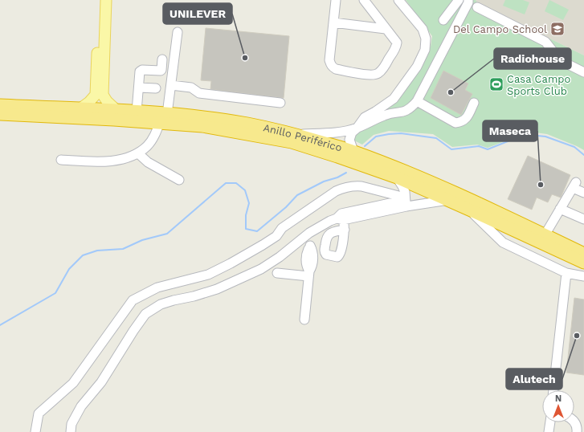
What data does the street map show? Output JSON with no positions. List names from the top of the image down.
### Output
{
  "streets": {
    "highway": ["Anillo Periférico"]
  },
  "places": {
    "school or university": ["Del Campo School"],
    "other": [
      "UNILEVER",
      "Radiohouse",
      "Maseca",
      "Alutech"
    ],
    "sports": ["Casa Campo Sports Club"]
  },
  "north": "top"
}
